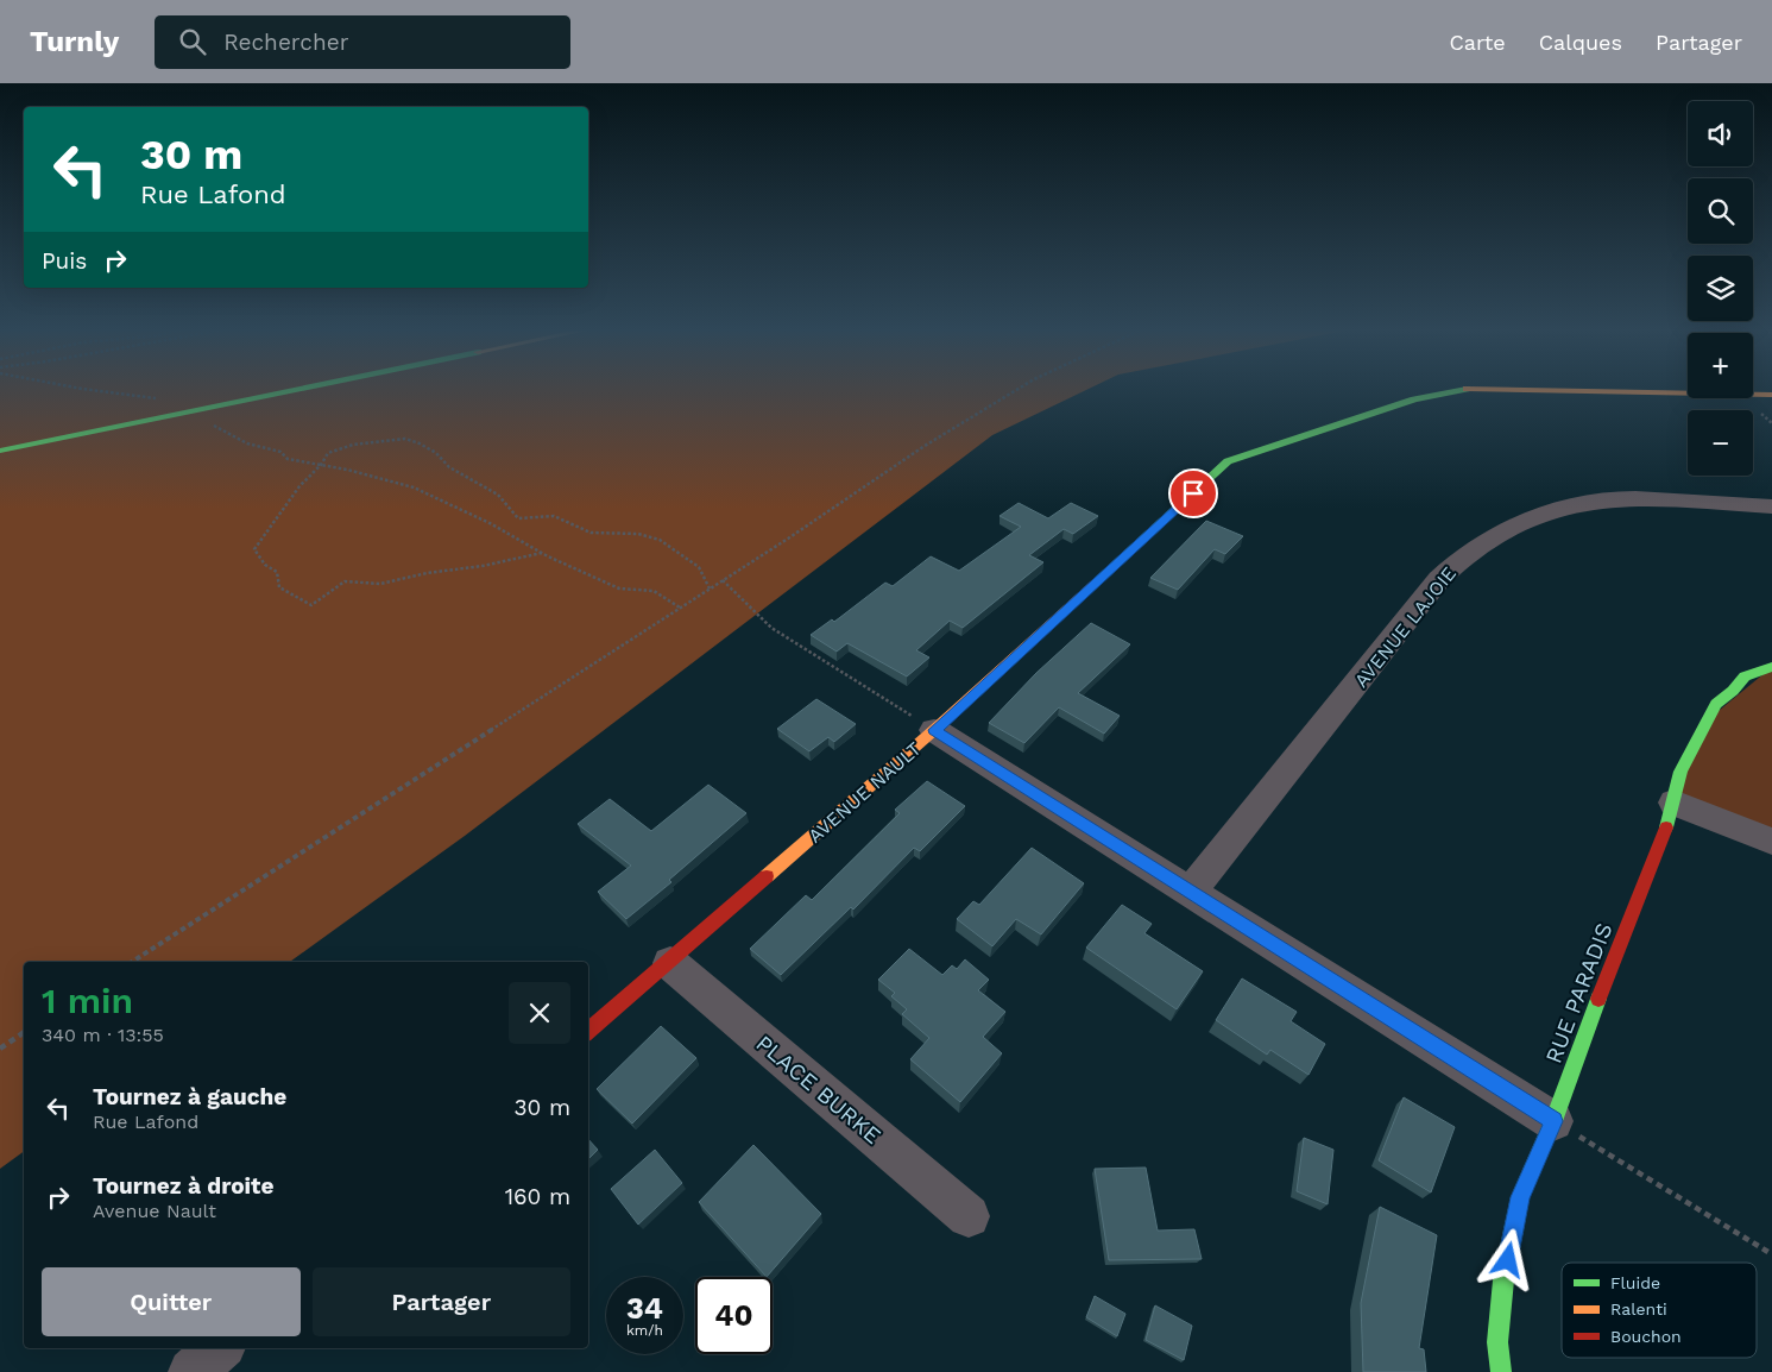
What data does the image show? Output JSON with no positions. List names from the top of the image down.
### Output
{
  "streets": {
    "main road": ["AVENUE NAULT", "RUE PARADIS"],
    "street": ["AVENUE LAJOIE", "PLACE BURKE"]
  },
  "crossings": [
    ["AVENUE NAULT", "PLACE BURKE"]
  ],
  "legend": ["Fluide", "Ralenti", "Bouchon"],
  "page": {
    "header": "Turnly",
    "search": "Rechercher",
    "nav": ["Carte", "Calques", "Partager"],
    "map_buttons": ["+", "−"],
    "turn": ["30 m", "Rue Lafond"],
    "then": "Puis",
    "heading": ["1 min", "340 m · 13:55"],
    "list": [
      {
        "name": "Tournez à gauche",
        "note": "Rue Lafond",
        "value": "30 m"
      },
      {
        "name": "Tournez à droite",
        "note": "Avenue Nault",
        "value": "160 m"
      }
    ],
    "buttons": ["Quitter", "Partager"],
    "speed": "34 km/h",
    "limit": "40"
  }
}
